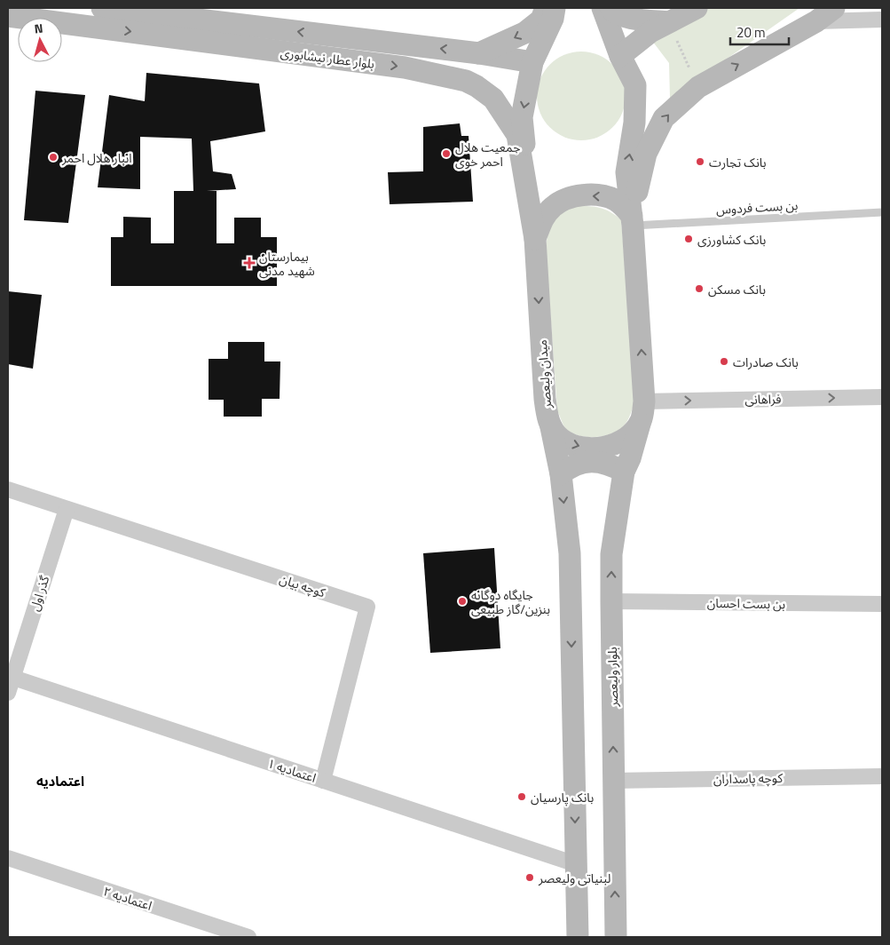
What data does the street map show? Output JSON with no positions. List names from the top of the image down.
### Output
{
  "streets": {
    "main road": ["بلوار عطار نیشابوری", "میدان ولیعصر", "بلوار ولیعصر"],
    "street": [
      "فراهانی",
      "کوچه بیان",
      "گذر اول",
      "بن بست احسان",
      "اعتمادیه ۱",
      "کوچه پاسداران",
      "اعتمادیه ۲"
    ],
    "lane": ["بن بست فردوس"]
  },
  "crossings": [
    ["بلوار عطار نیشابوری", "میدان ولیعصر"],
    ["بن بست فردوس", "میدان ولیعصر"],
    ["فراهانی", "بلوار ولیعصر"],
    ["کوچه بیان", "گذر اول"],
    ["کوچه بیان", "اعتمادیه ۱"],
    ["گذر اول", "اعتمادیه ۱"],
    ["بن بست احسان", "بلوار ولیعصر"],
    ["بلوار ولیعصر", "کوچه پاسداران"]
  ],
  "one_way": ["فراهانی"],
  "districts": ["اعتمادیه"],
  "places": {
    "other": [
      "جمعیت هلال احمر خوی",
      "انبار هلال احمر",
      "بانک تجارت",
      "بانک کشاورزی",
      "بانک مسکن",
      "بانک صادرات",
      "جایگاه دوگانه بنزین/گاز طبیعی",
      "بانک پارسیان",
      "لبنیاتی ولیعصر"
    ],
    "health": ["بیمارستان شهید مدنی"]
  },
  "scale_bar": "20 m",
  "north": "top"
}
